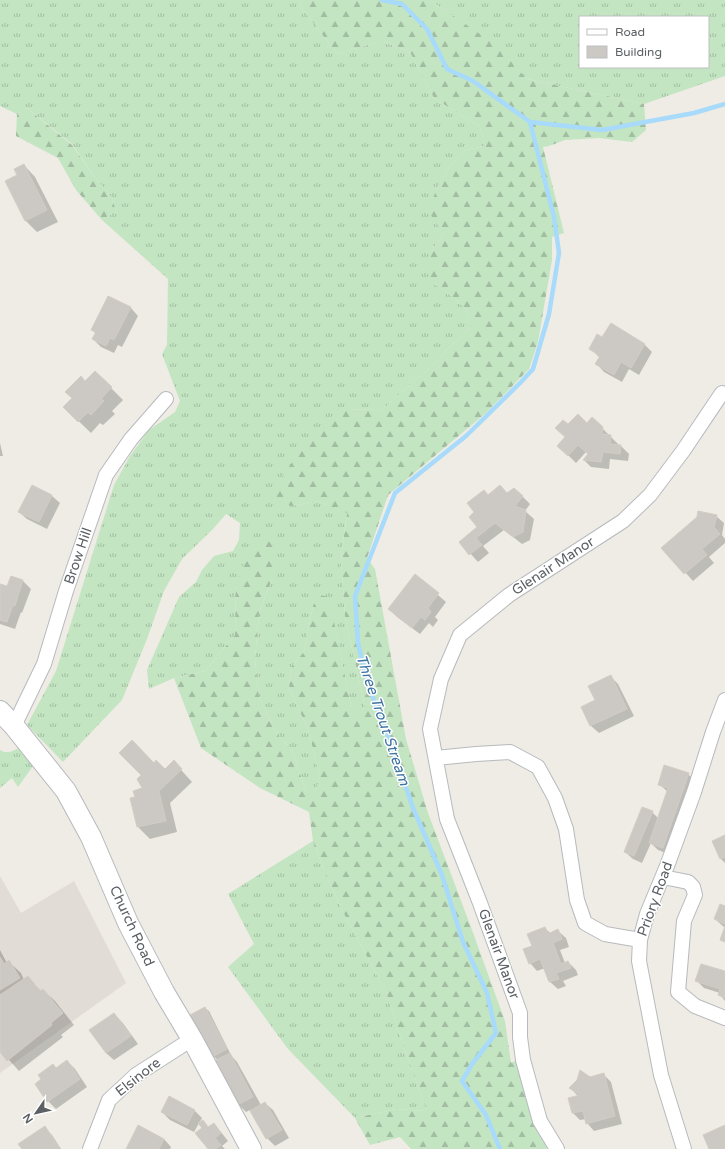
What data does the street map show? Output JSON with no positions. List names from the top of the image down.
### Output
{
  "streets": {
    "main road": ["Church Road"],
    "street": [
      "Brow Hill",
      "Glenair Manor",
      "Priory Road",
      "Elsinore"
    ]
  },
  "crossings": [
    ["Brow Hill", "Church Road"],
    ["Church Road", "Elsinore"]
  ],
  "water": ["Three Trout Stream"],
  "legend": ["Road", "Building"],
  "north": "bottom left"
}
